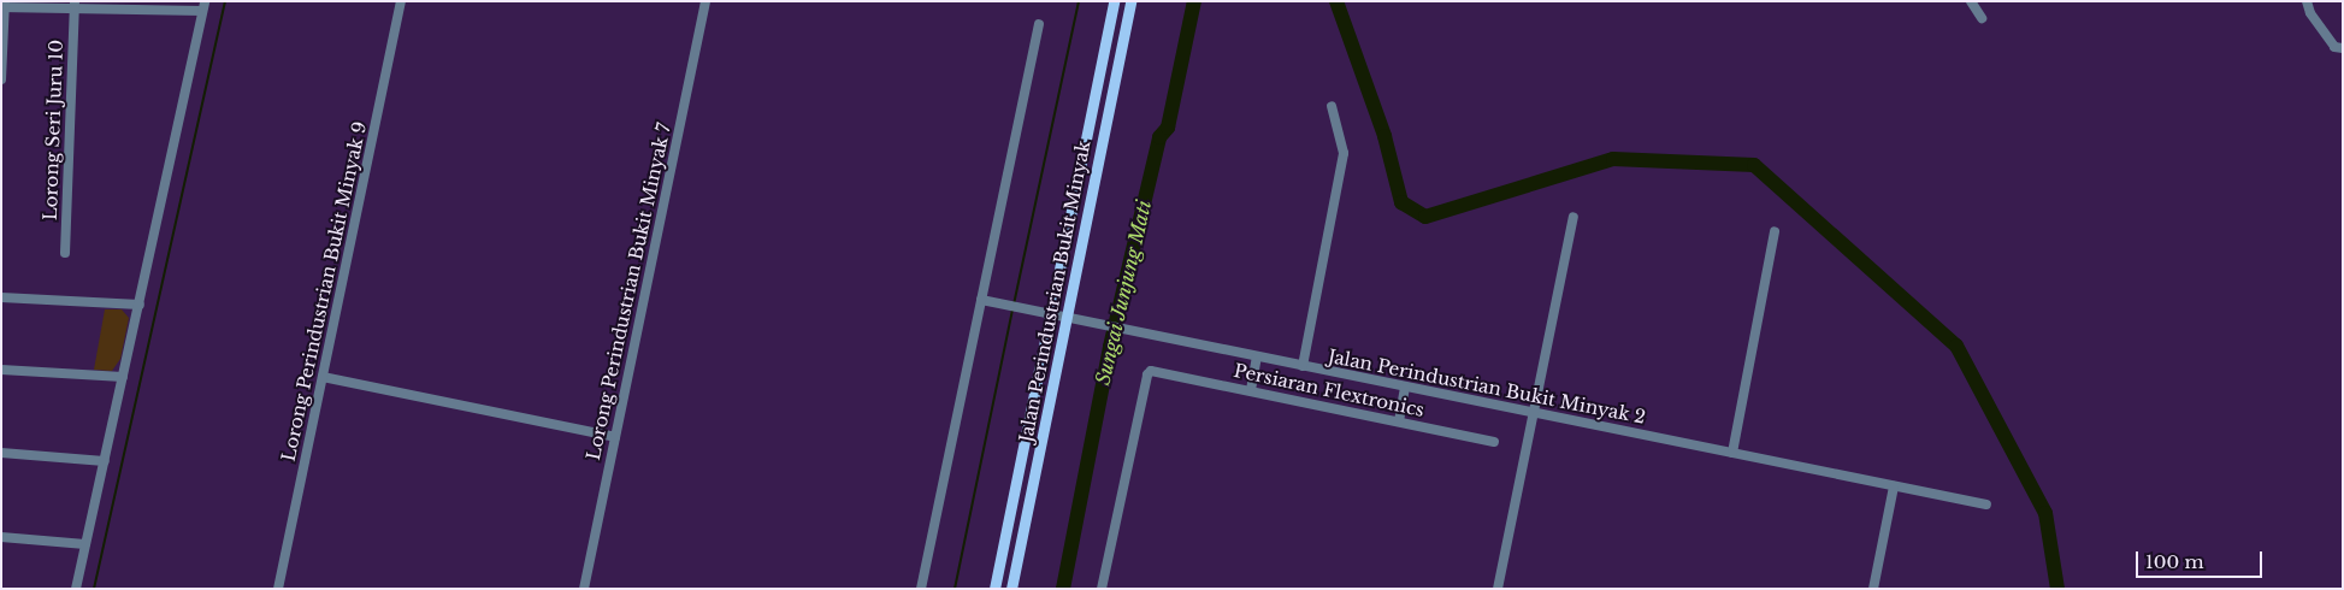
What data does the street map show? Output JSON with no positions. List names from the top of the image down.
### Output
{
  "streets": {
    "main road": ["Jalan Perindustrian Bukit Minyak"],
    "street": [
      "Lorong Seri Juru 10",
      "Lorong Perindustrian Bukit Minyak 9",
      "Lorong Perindustrian Bukit Minyak 7",
      "Jalan Perindustrian Bukit Minyak 2",
      "Persiaran Flextronics"
    ]
  },
  "crossings": [
    ["Jalan Perindustrian Bukit Minyak", "Jalan Perindustrian Bukit Minyak 2"]
  ],
  "water": ["Sungai Junjung Mati"],
  "scale_bar": "100 m"
}
